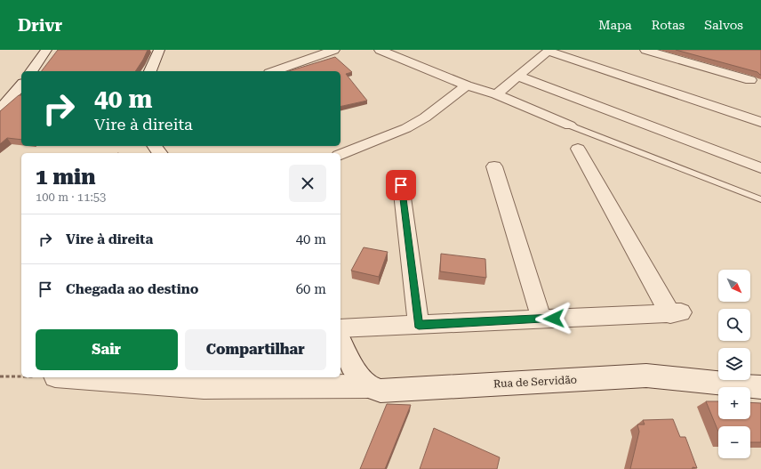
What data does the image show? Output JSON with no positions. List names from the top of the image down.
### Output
{
  "streets": {
    "main road": ["Rua de Servidão"]
  },
  "north": "bottom right",
  "page": {
    "header": "Drivr",
    "nav": ["Mapa", "Rotas", "Salvos"],
    "turn": ["40 m", "Vire à direita"],
    "heading": ["1 min", "100 m · 11:53"],
    "list": [
      {
        "name": "Vire à direita",
        "value": "40 m"
      },
      {
        "name": "Chegada ao destino",
        "value": "60 m"
      }
    ],
    "map_buttons": ["+", "−"],
    "buttons": ["Sair", "Compartilhar"]
  }
}
